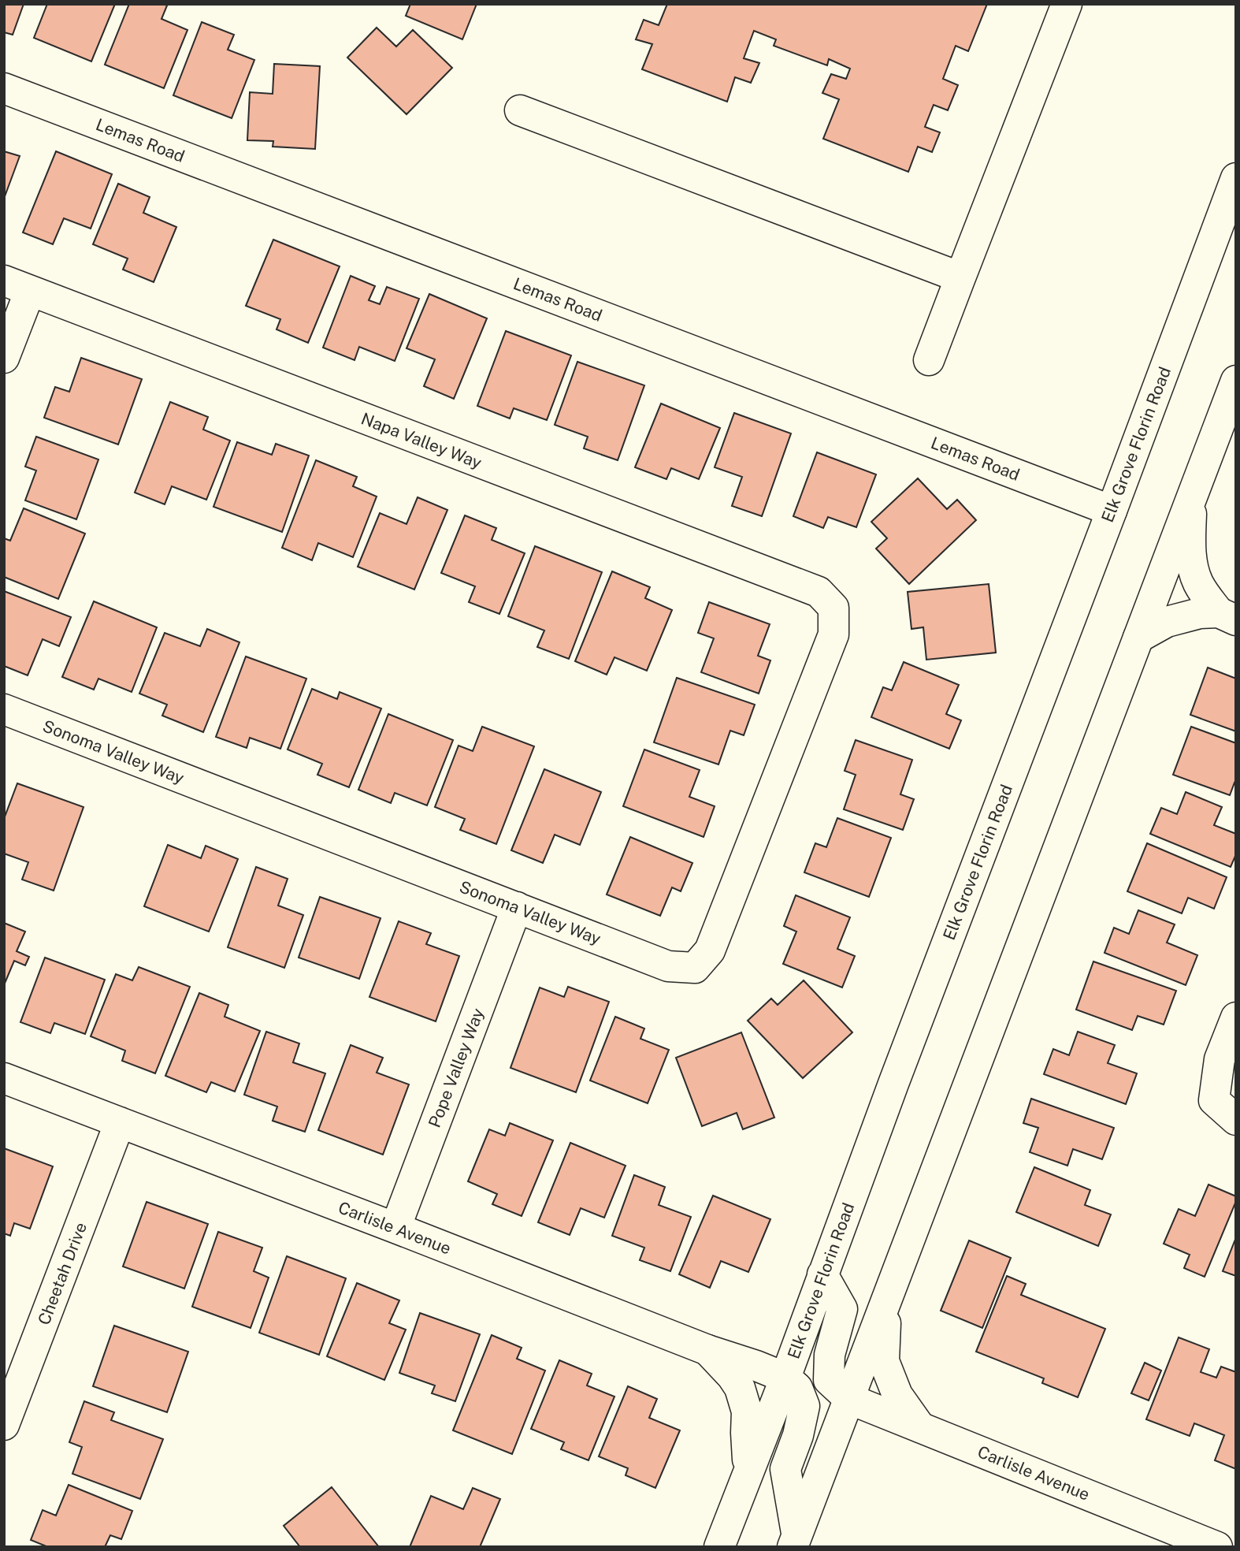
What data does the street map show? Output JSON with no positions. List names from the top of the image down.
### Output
{
  "streets": {
    "street": [
      "Lemas Road",
      "Napa Valley Way",
      "Elk Grove Florin Road",
      "Sonoma Valley Way",
      "Pope Valley Way",
      "Carlisle Avenue",
      "Cheetah Drive"
    ]
  },
  "crossings": [
    ["Lemas Road", "Elk Grove Florin Road"],
    ["Napa Valley Way", "Sonoma Valley Way"],
    ["Elk Grove Florin Road", "Carlisle Avenue"],
    ["Sonoma Valley Way", "Pope Valley Way"],
    ["Pope Valley Way", "Carlisle Avenue"],
    ["Carlisle Avenue", "Cheetah Drive"]
  ]
}
